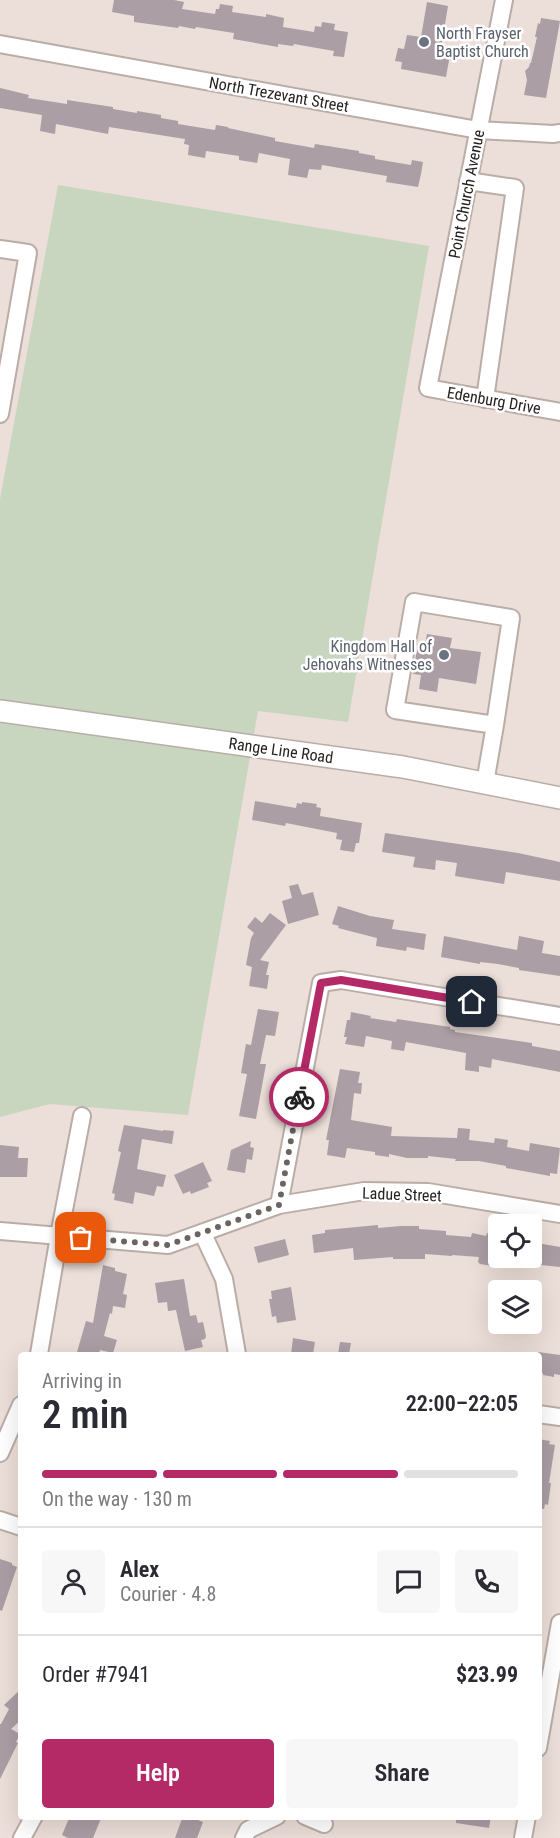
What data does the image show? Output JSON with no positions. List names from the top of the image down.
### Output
{
  "streets": {
    "main road": ["Range Line Road"],
    "street": [
      "North Trezevant Street",
      "Point Church Avenue",
      "Edenburg Drive",
      "Ladue Street"
    ]
  },
  "crossings": [
    ["North Trezevant Street", "Point Church Avenue"],
    ["Point Church Avenue", "Edenburg Drive"]
  ],
  "places": ["North Frayser Baptist Church", "Kingdom Hall of Jehovahs Witnesses"],
  "page": {
    "heading": ["2 min", "Arriving in", "22:00–22:05"],
    "panel": [
      "Alex",
      "Courier · 4.8",
      "Order #7941",
      "$23.99"
    ],
    "bar": "On the way · 130 m",
    "buttons": ["Help", "Share"]
  }
}
